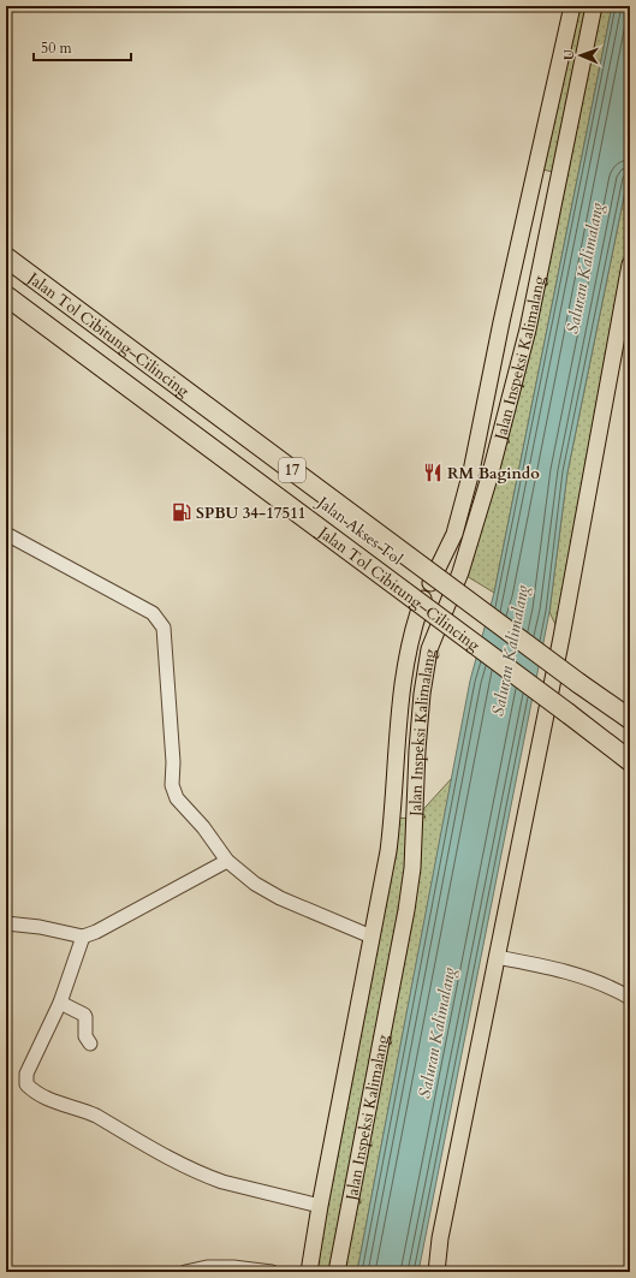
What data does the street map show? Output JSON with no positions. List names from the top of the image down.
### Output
{
  "streets": {
    "highway": ["Jalan Tol Cibitung–Cilincing", "17"],
    "main road": ["Jalan Inspeksi Kalimalang", "Jalan Akses Tol"]
  },
  "crossings": [
    ["Jalan Inspeksi Kalimalang", "Jalan Akses Tol"]
  ],
  "water": ["Saluran Kalimalang"],
  "places": {
    "restaurant": ["RM Bagindo"],
    "fuel station": ["SPBU 34-17511"]
  },
  "scale_bar": "50 m",
  "north": "left"
}
